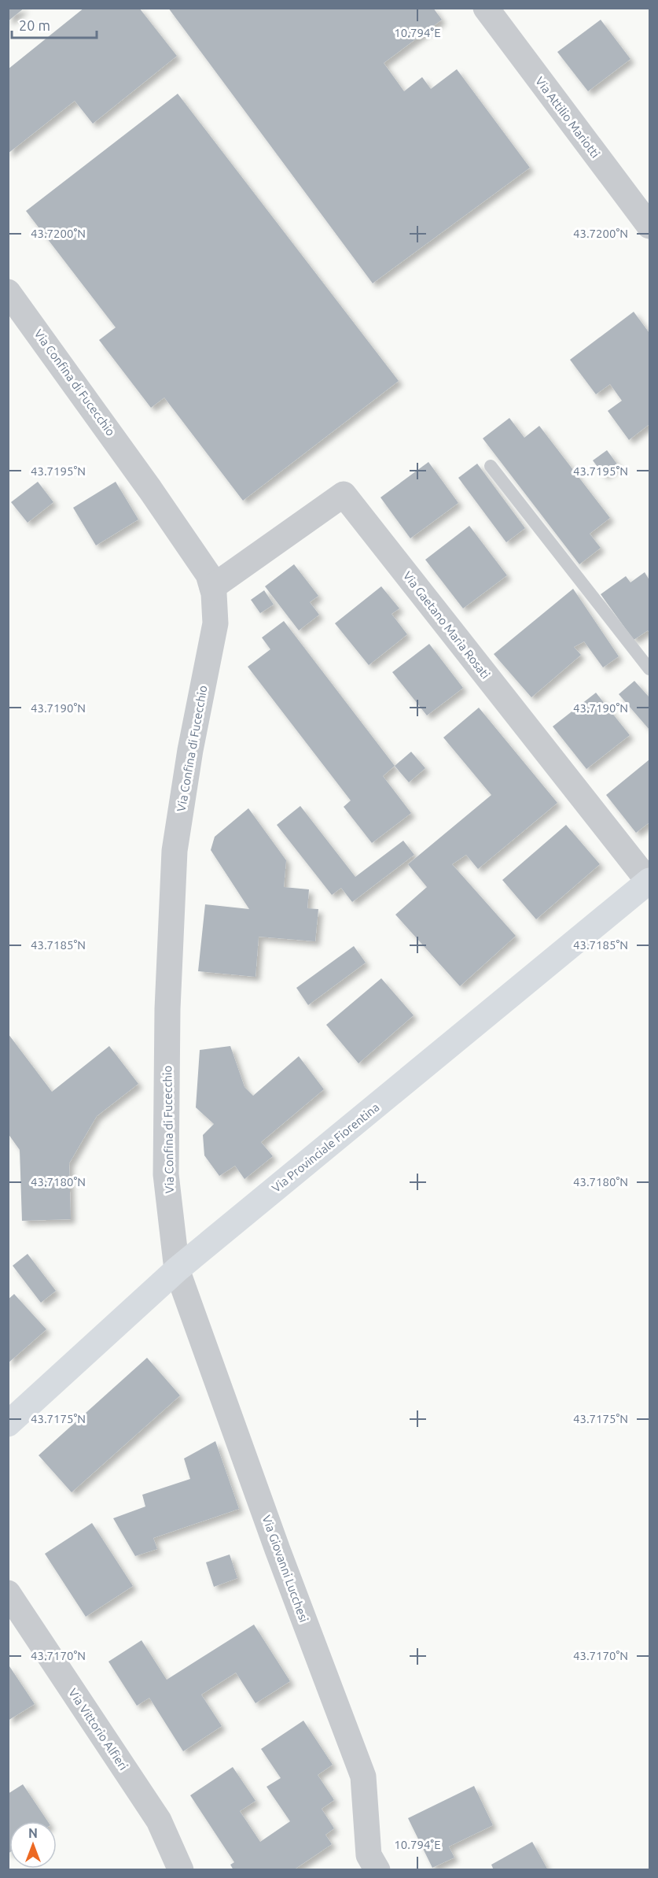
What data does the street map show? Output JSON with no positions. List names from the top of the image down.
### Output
{
  "streets": {
    "main road": ["Via Provinciale Fiorentina"],
    "street": [
      "Via Attilio Mariotti",
      "Via Confina di Fucecchio",
      "Via Gaetano Maria Rosati",
      "Via Giovanni Lucchesi",
      "Via Vittorio Alfieri"
    ]
  },
  "crossings": [
    ["Via Confina di Fucecchio", "Via Gaetano Maria Rosati"],
    ["Via Confina di Fucecchio", "Via Provinciale Fiorentina"],
    ["Via Confina di Fucecchio", "Via Giovanni Lucchesi"],
    ["Via Gaetano Maria Rosati", "Via Provinciale Fiorentina"],
    ["Via Provinciale Fiorentina", "Via Giovanni Lucchesi"]
  ],
  "scale_bar": "20 m",
  "north": "top",
  "coordinates": [
    "10.794°E",
    "43.7200°N",
    "43.7195°N",
    "43.7190°N",
    "43.7185°N",
    "43.7180°N",
    "43.7175°N",
    "43.7170°N"
  ]
}
